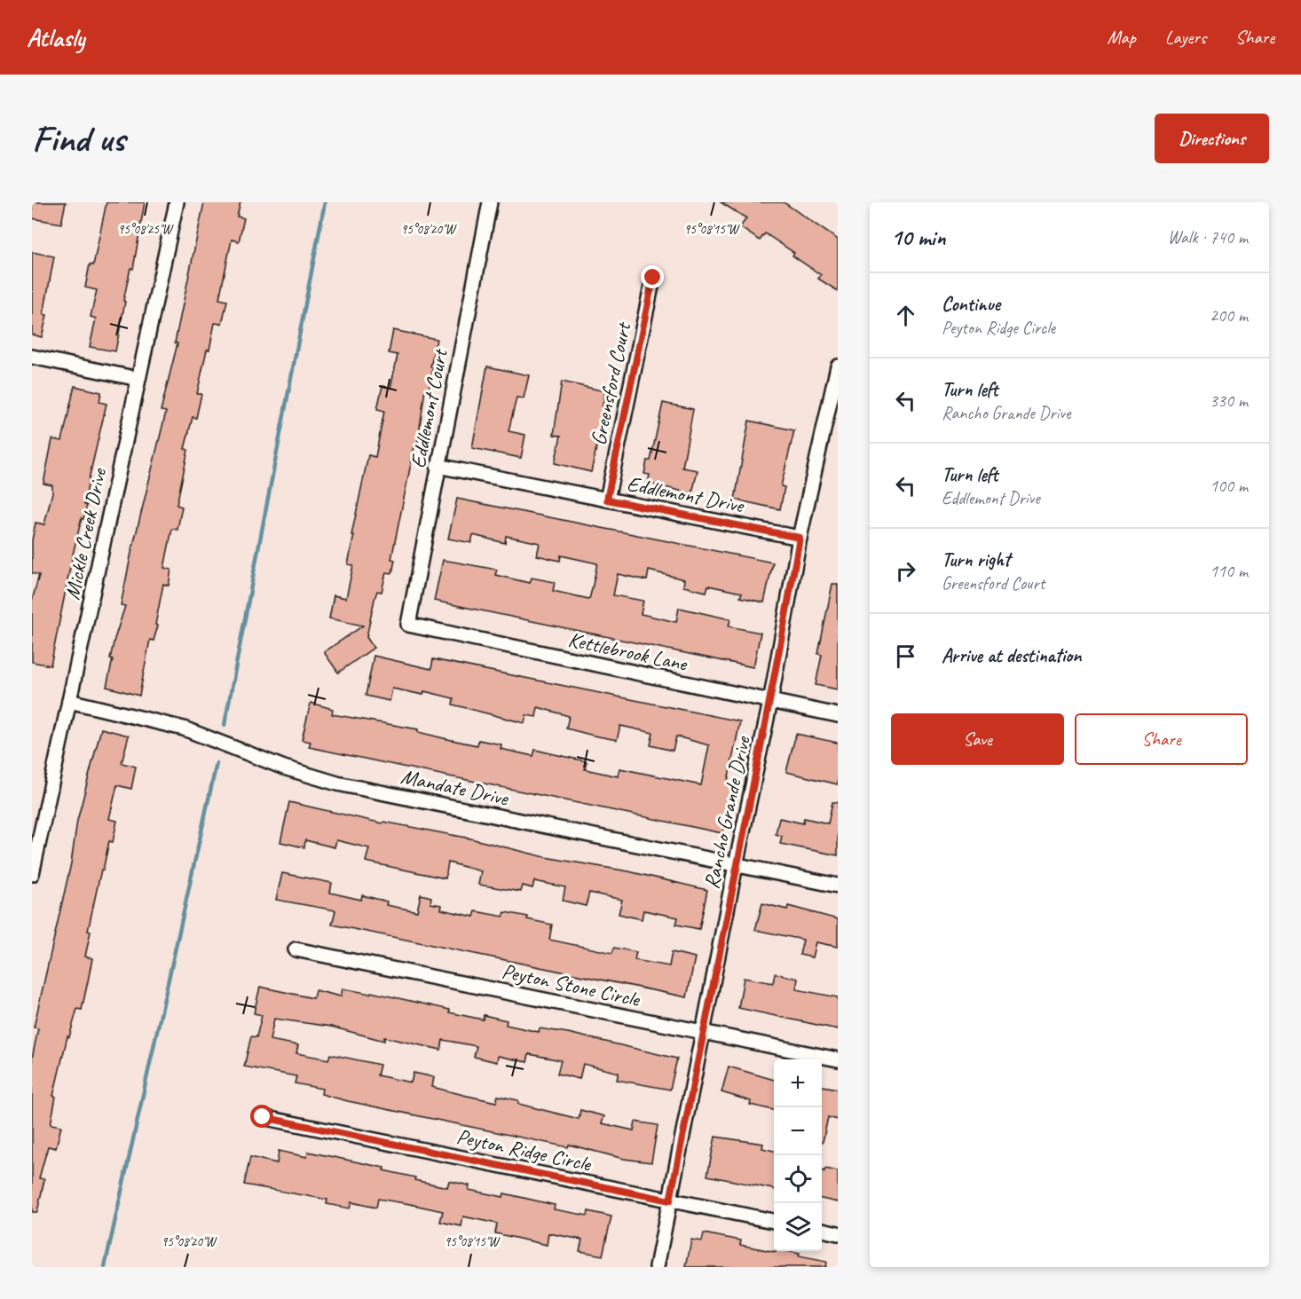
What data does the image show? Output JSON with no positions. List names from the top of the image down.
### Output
{
  "streets": {
    "street": [
      "Greensford Court",
      "Eddlemont Court",
      "Eddlemont Drive",
      "Mickle Creek Drive",
      "Kettlebrook Lane",
      "Mandate Drive",
      "Rancho Grande Drive",
      "Peyton Stone Circle",
      "Peyton Ridge Circle"
    ]
  },
  "crossings": [
    ["Greensford Court", "Eddlemont Drive"],
    ["Eddlemont Court", "Eddlemont Drive"],
    ["Eddlemont Court", "Kettlebrook Lane"],
    ["Eddlemont Drive", "Rancho Grande Drive"],
    ["Mickle Creek Drive", "Mandate Drive"],
    ["Kettlebrook Lane", "Rancho Grande Drive"],
    ["Mandate Drive", "Rancho Grande Drive"],
    ["Rancho Grande Drive", "Peyton Stone Circle"],
    ["Rancho Grande Drive", "Peyton Ridge Circle"]
  ],
  "page": {
    "header": "Atlasly",
    "nav": ["Map", "Layers", "Share"],
    "buttons": [
      "Directions",
      ["Save", "Share"]
    ],
    "title": "Find us",
    "heading": ["10 min", "Walk · 740 m"],
    "list": [
      ["Continue", "Peyton Ridge Circle", "200 m"],
      ["Turn left", "Rancho Grande Drive", "330 m"],
      ["Turn left", "Eddlemont Drive", "100 m"],
      ["Turn right", "Greensford Court", "110 m"],
      "Arrive at destination"
    ],
    "map_buttons": ["+", "−"]
  },
  "coordinates": ["95°08'25\"W", "95°08'20\"W", "95°08'15\"W"]
}
